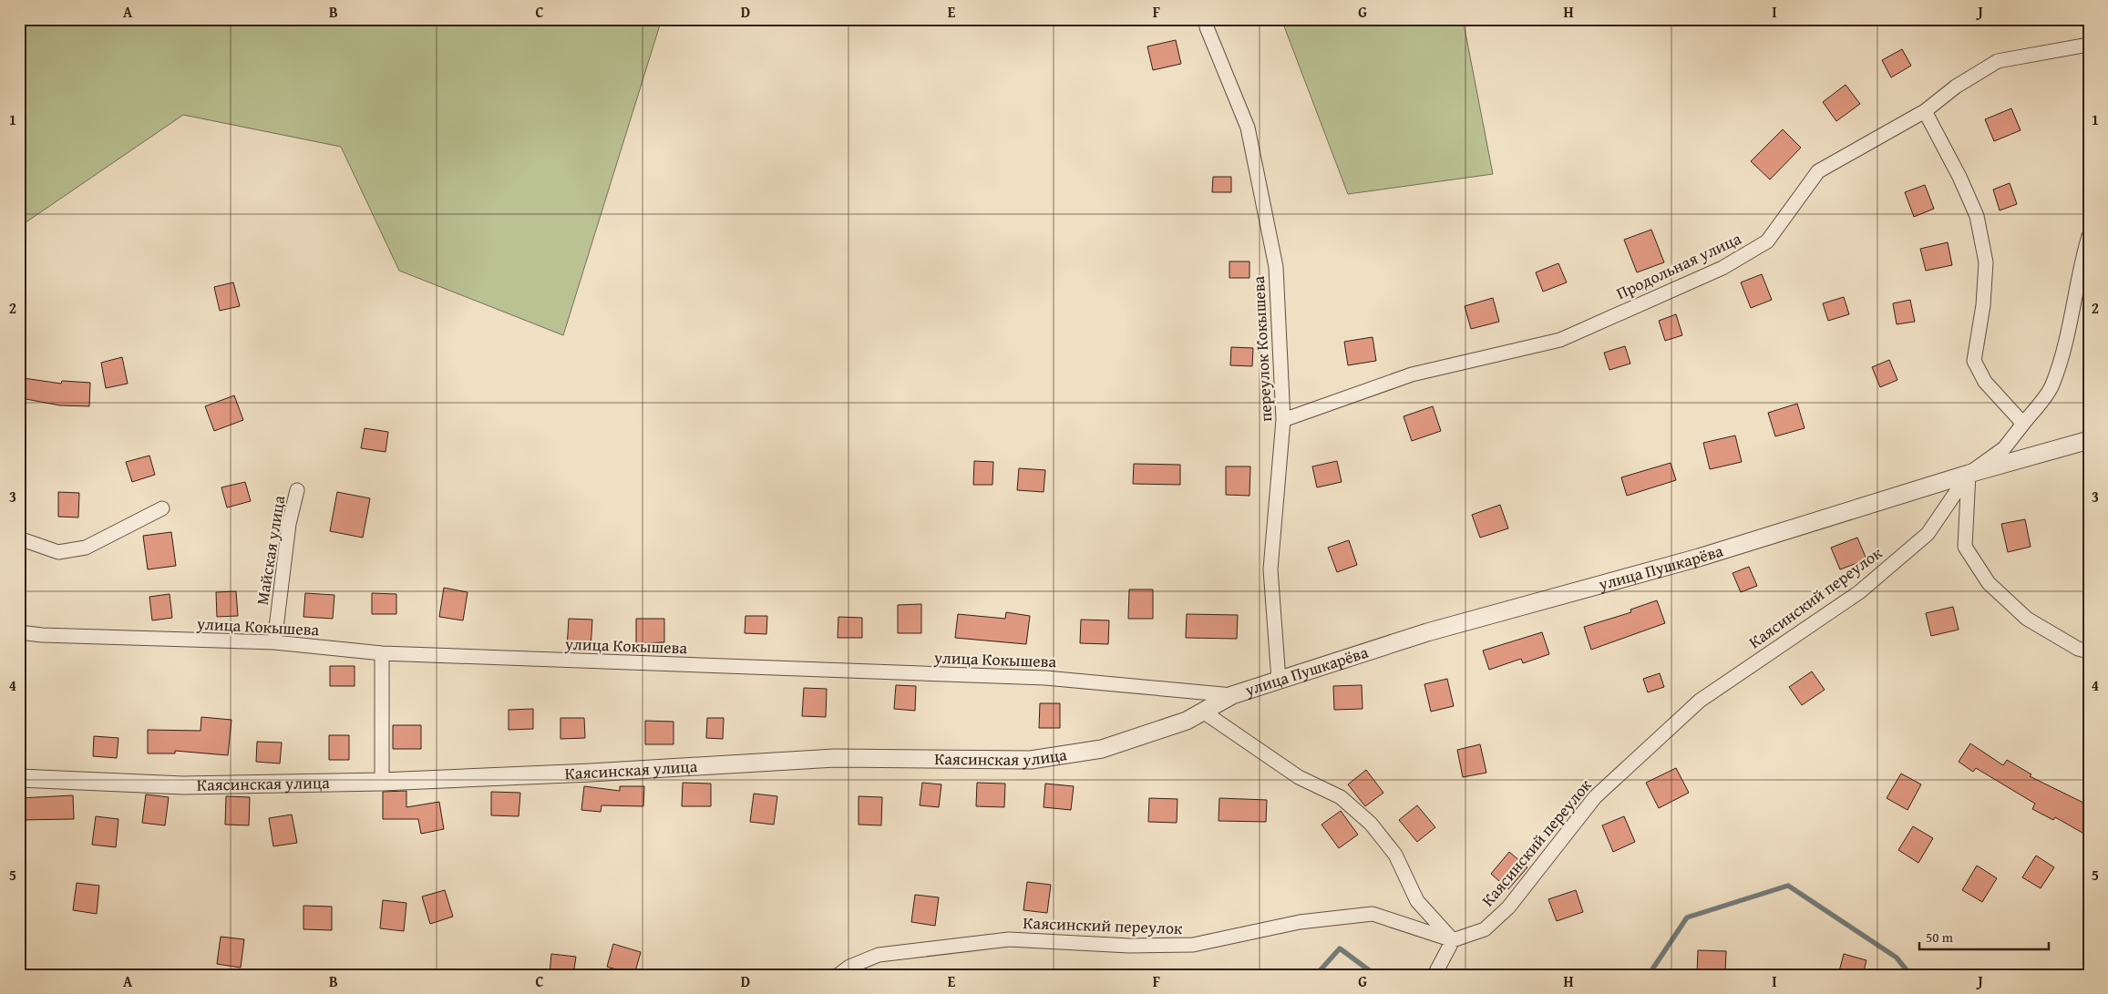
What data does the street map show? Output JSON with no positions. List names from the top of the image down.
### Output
{
  "streets": {
    "street": [
      "Продольная улица",
      "переулок Кокышева",
      "Майская улица",
      "улица Пушкарёва",
      "Каясинский переулок",
      "улица Кокышева",
      "Каясинская улица"
    ]
  },
  "crossings": [
    ["Продольная улица", "переулок Кокышева"],
    ["переулок Кокышева", "улица Пушкарёва"],
    ["Майская улица", "улица Кокышева"],
    ["улица Пушкарёва", "Каясинский переулок"],
    ["улица Пушкарёва", "улица Кокышева"],
    ["улица Пушкарёва", "Каясинская улица"],
    ["улица Кокышева", "Каясинская улица"]
  ],
  "scale_bar": "50 m",
  "grid": {
    "columns": [
      "A",
      "B",
      "C",
      "D",
      "E",
      "F",
      "G",
      "H",
      "I",
      "J"
    ],
    "rows": [
      "1",
      "2",
      "3",
      "4",
      "5"
    ]
  }
}
